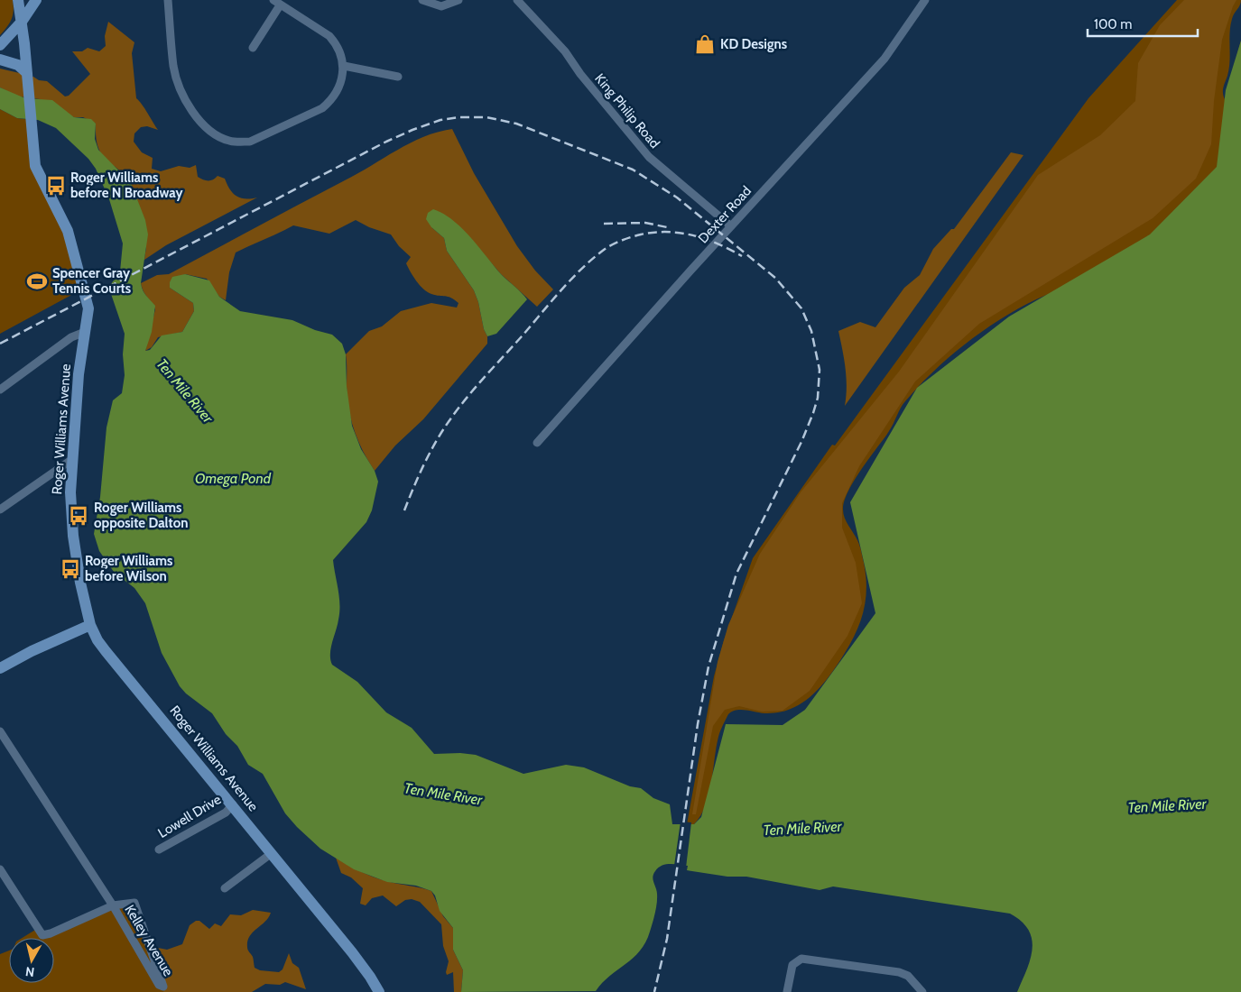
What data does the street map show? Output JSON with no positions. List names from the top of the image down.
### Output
{
  "streets": {
    "main road": ["Roger Williams Avenue"],
    "street": [
      "King Philip Road",
      "Dexter Road",
      "Lowell Drive",
      "Kelley Avenue"
    ]
  },
  "crossings": [
    ["King Philip Road", "Dexter Road"],
    ["Roger Williams Avenue", "Lowell Drive"]
  ],
  "water": ["Ten Mile River", "Omega Pond"],
  "places": {
    "shop": ["KD Designs"],
    "bus stop": ["Roger Williams before N Broadway", "Roger Williams opposite Dalton", "Roger Williams before Wilson"],
    "sports": ["Spencer Gray Tennis Courts"]
  },
  "scale_bar": "100 m",
  "north": "bottom"
}
